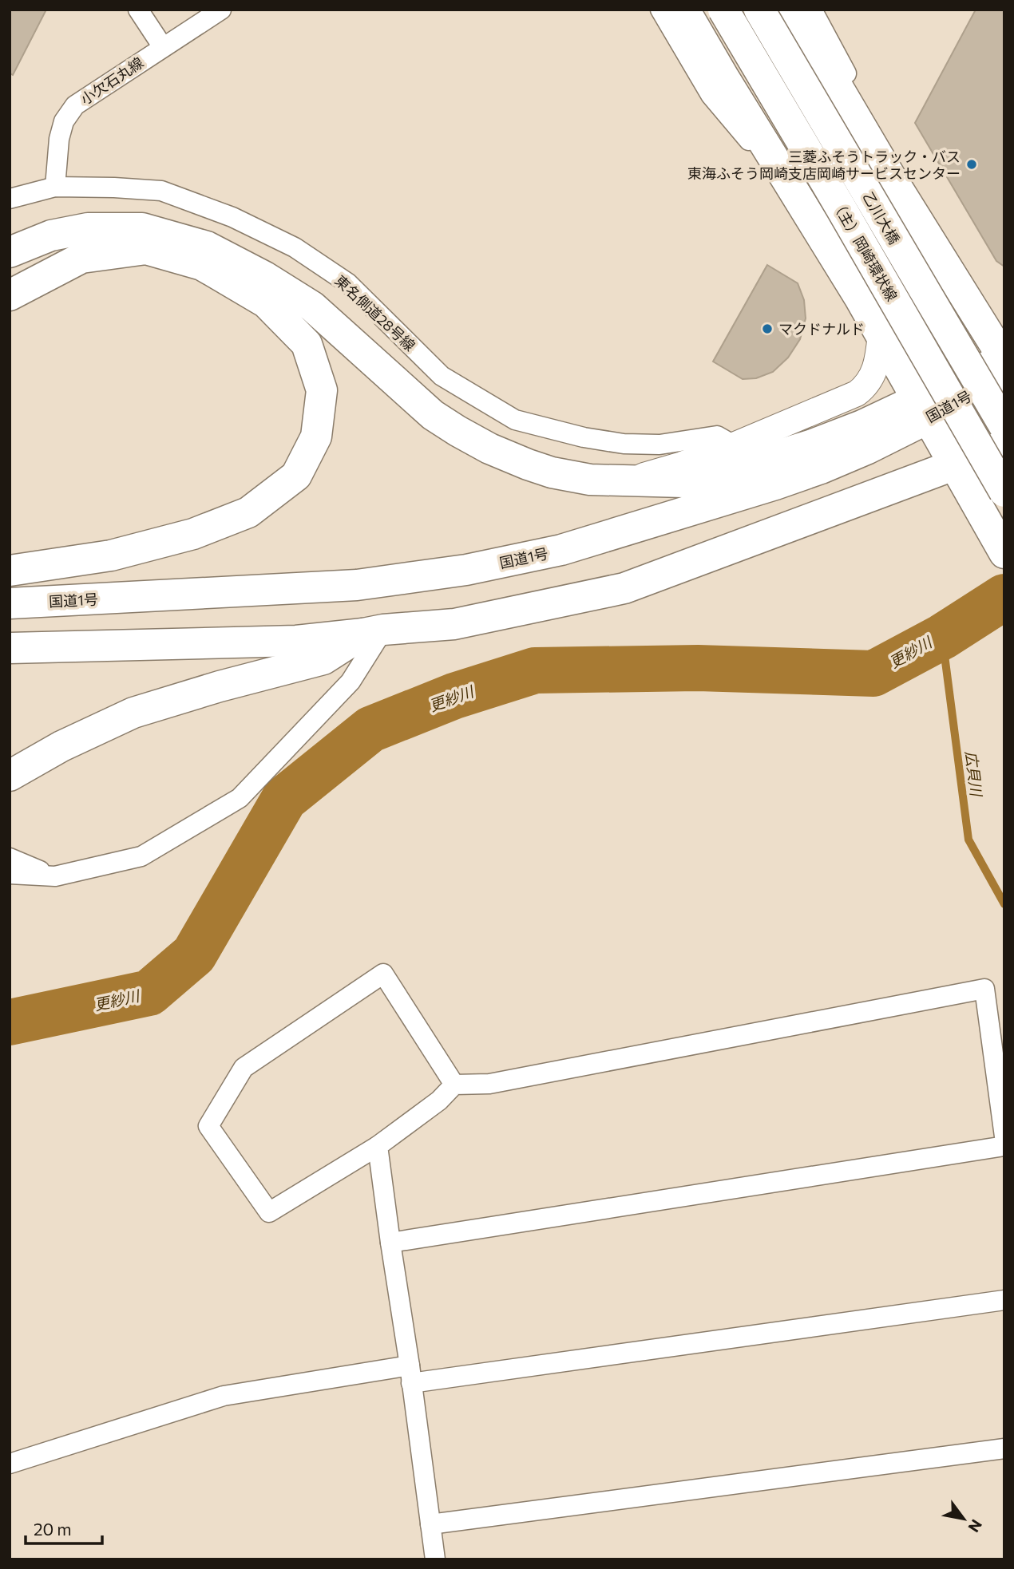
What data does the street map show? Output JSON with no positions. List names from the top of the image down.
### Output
{
  "streets": {
    "main road": ["乙川大橋", "（主）岡崎環状線", "国道1号"],
    "street": ["小欠石丸線", "東名側道28号線"]
  },
  "crossings": [
    ["小欠石丸線", "東名側道28号線"]
  ],
  "water": ["更紗川", "広貝川"],
  "places": ["三菱ふそうトラック・バス 東海ふそう岡崎支店岡崎サービスセンター", "マクドナルド"],
  "scale_bar": "20 m",
  "north": "bottom right"
}
